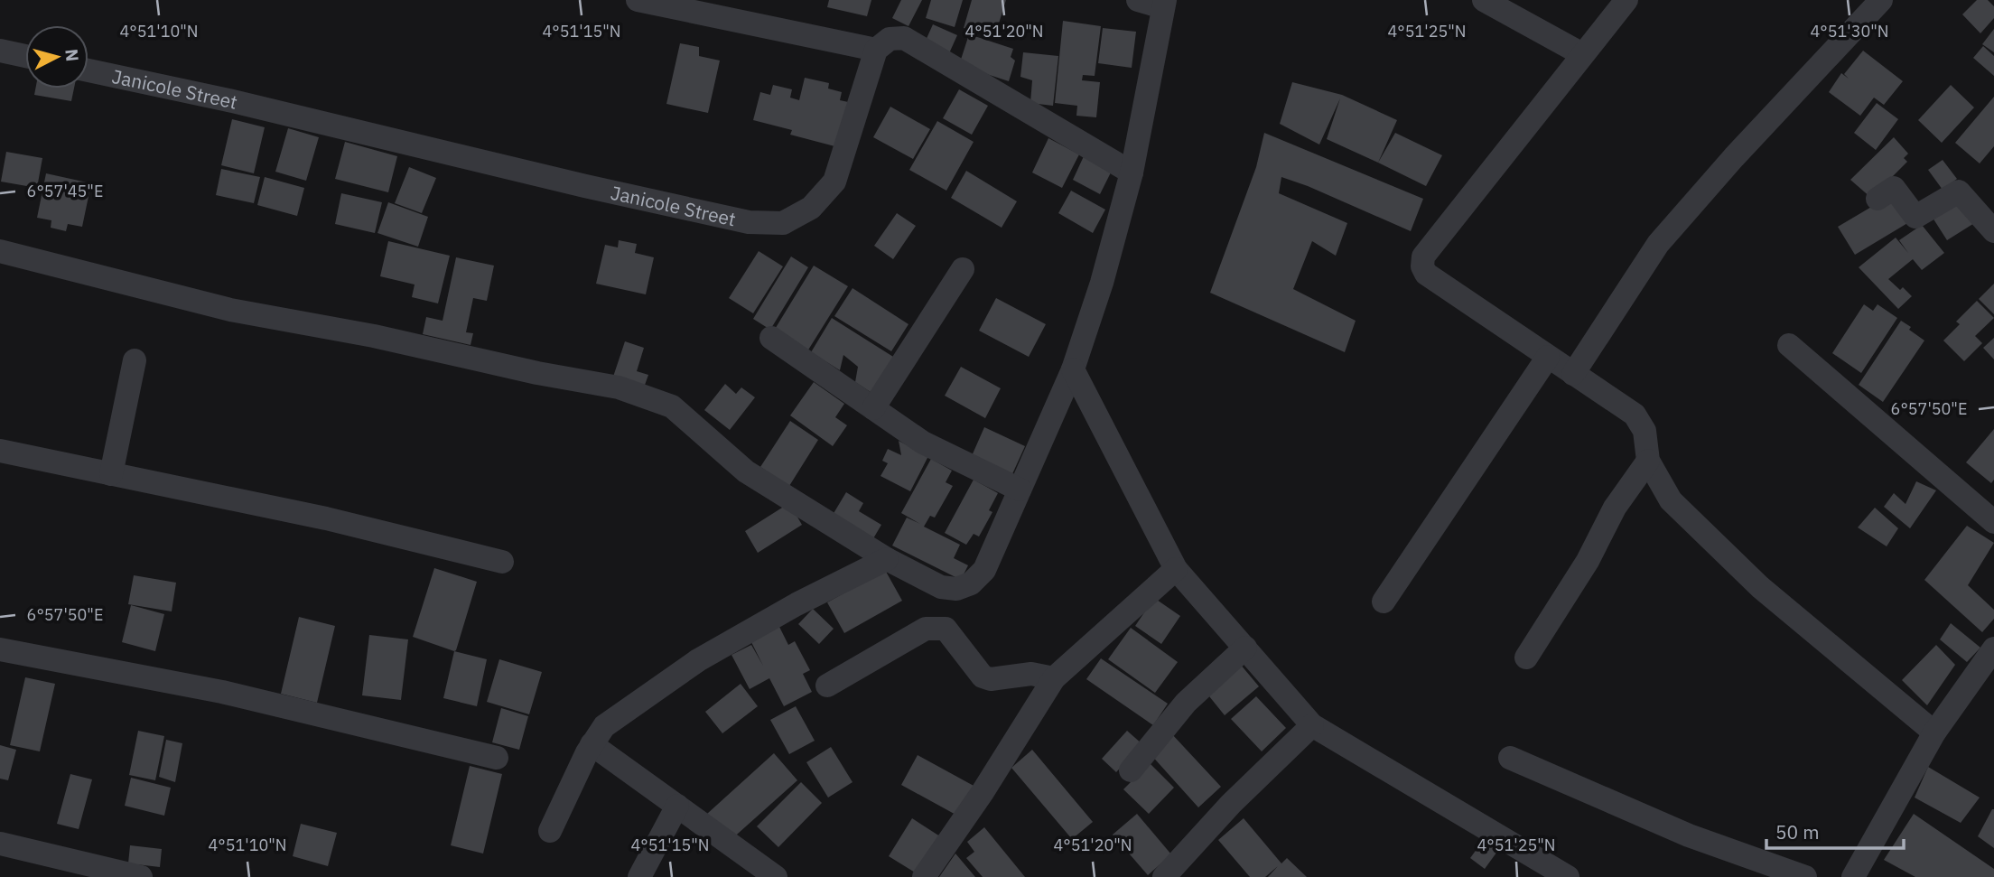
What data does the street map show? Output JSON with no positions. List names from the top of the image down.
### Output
{
  "streets": {
    "street": ["Janicole Street"]
  },
  "scale_bar": "50 m",
  "north": "right",
  "coordinates": [
    "4°51'10\"N",
    "4°51'15\"N",
    "4°51'20\"N",
    "4°51'25\"N",
    "4°51'30\"N",
    "6°57'45\"E",
    "6°57'50\"E"
  ]
}
